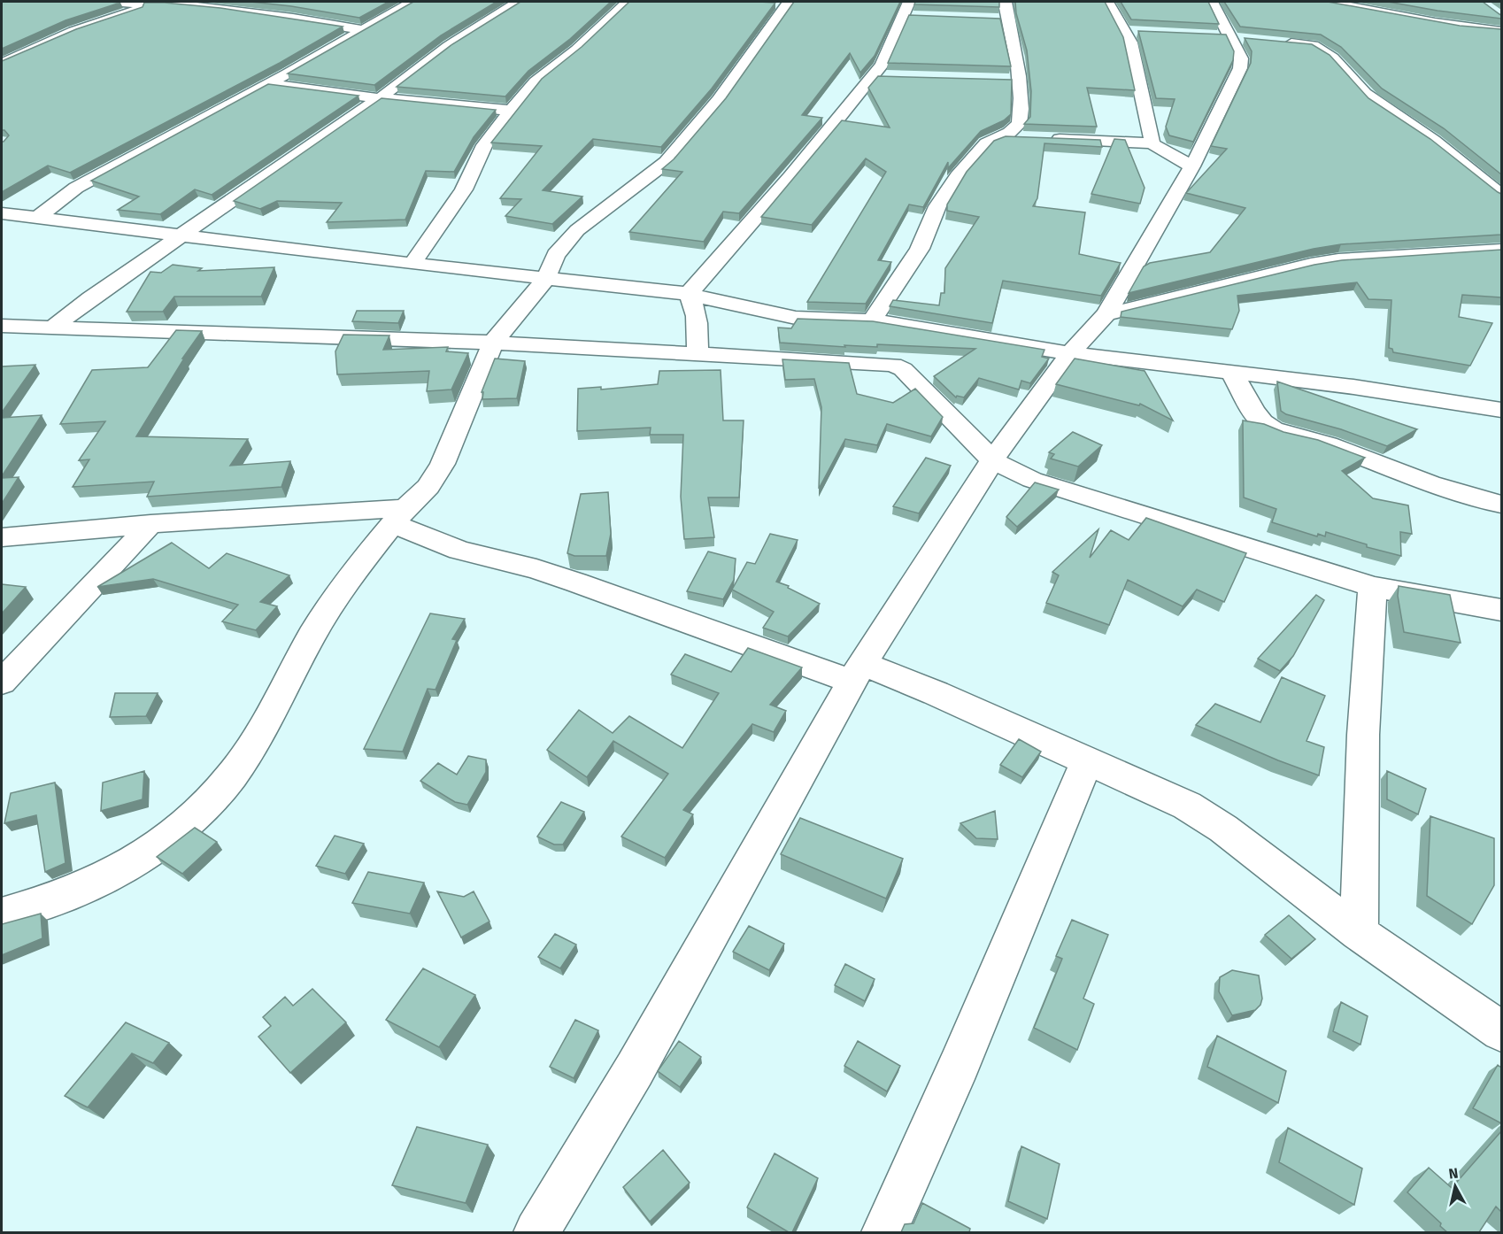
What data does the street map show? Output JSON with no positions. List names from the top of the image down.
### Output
{
  "north": "top"
}
